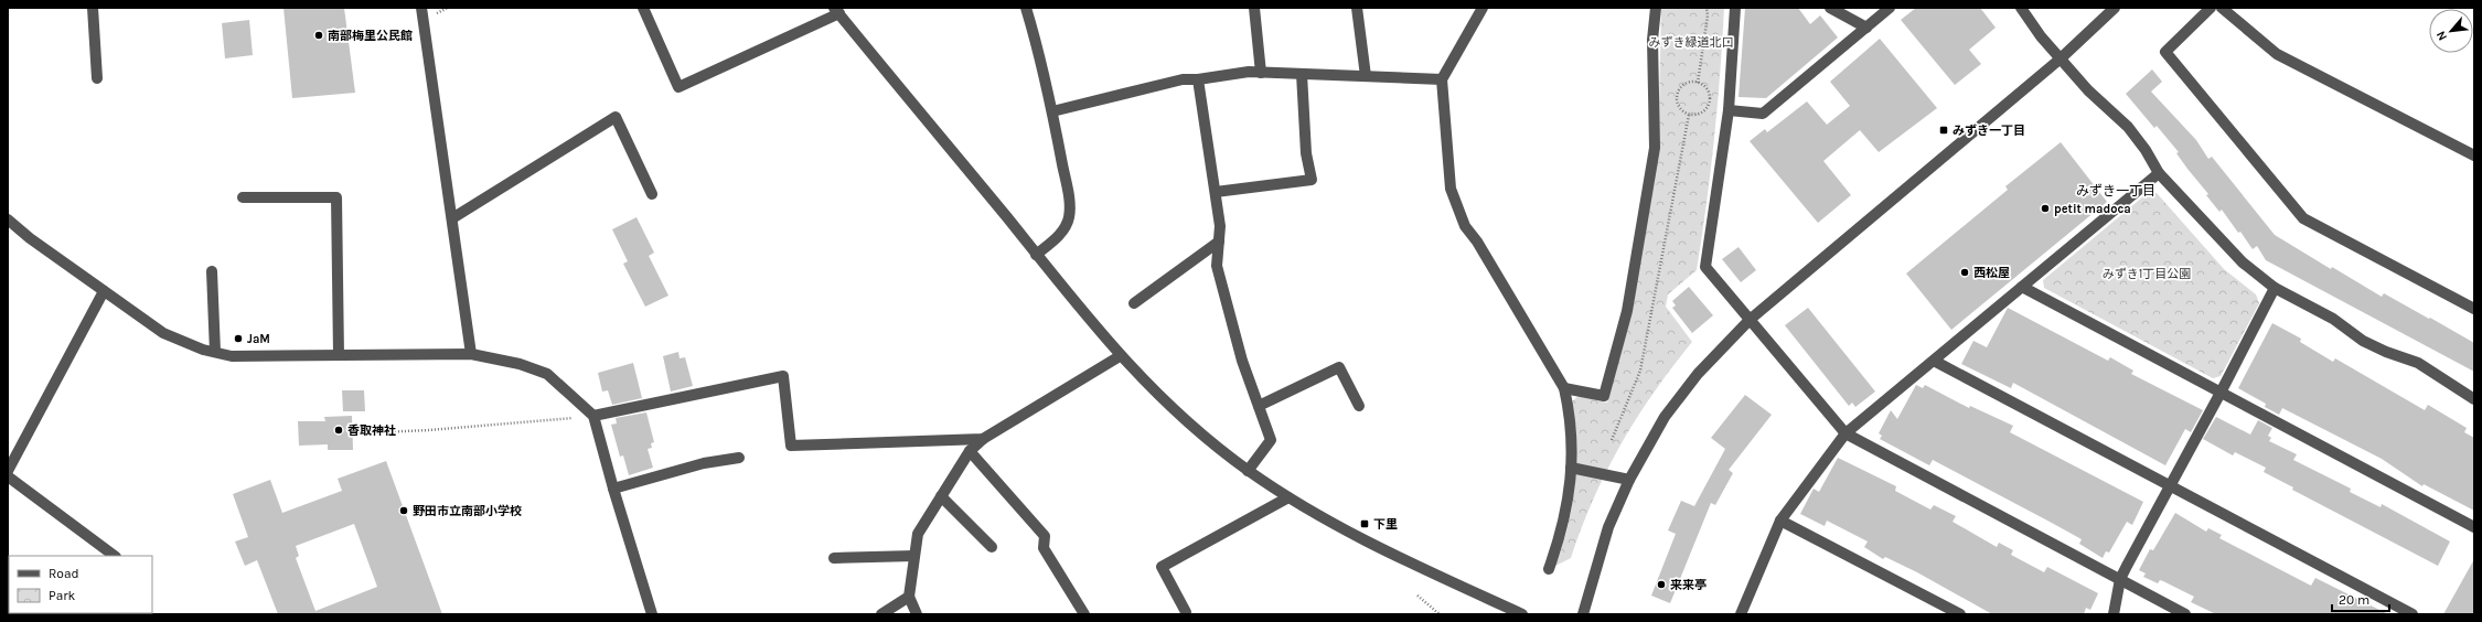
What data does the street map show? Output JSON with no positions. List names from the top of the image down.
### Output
{
  "districts": ["みずき一丁目"],
  "parks": ["みずき緑道北口", "みずき1丁目公園"],
  "places": {
    "other": [
      "南部梅里公民館",
      "petit madoca",
      "西松屋",
      "JaM",
      "香取神社",
      "野田市立南部小学校",
      "来来亭"
    ],
    "transit": ["みずき一丁目", "下里"]
  },
  "legend": ["Road", "Park"],
  "scale_bar": "20 m",
  "north": "bottom left"
}
